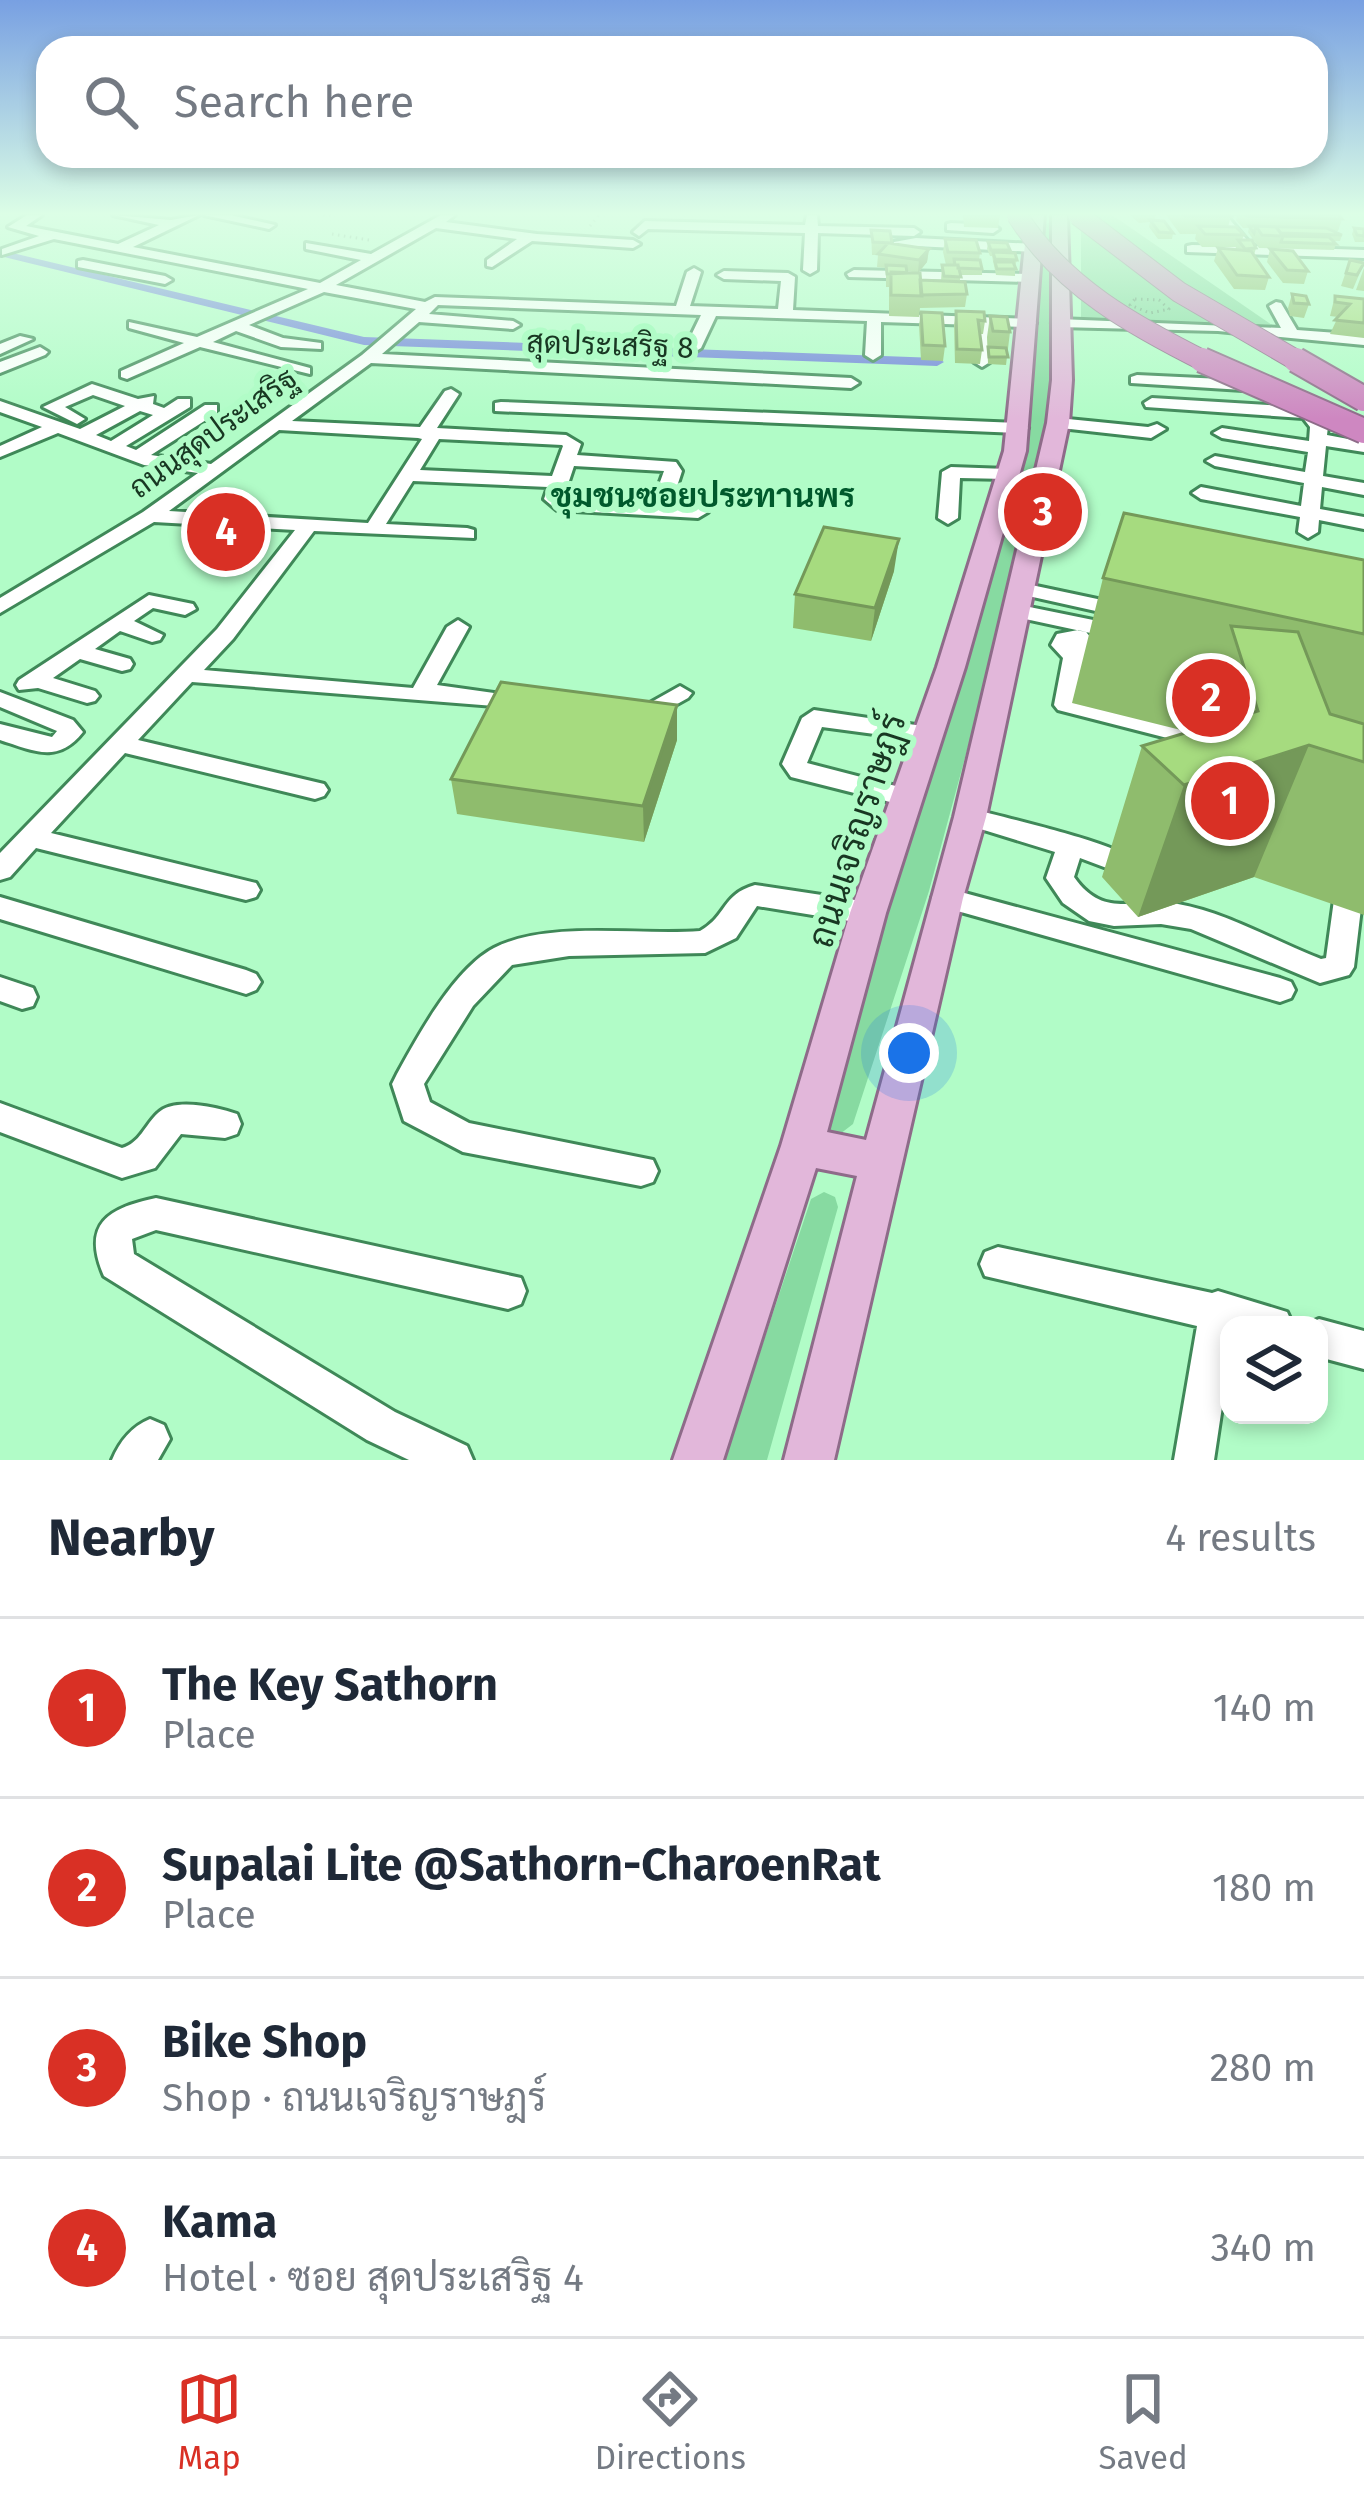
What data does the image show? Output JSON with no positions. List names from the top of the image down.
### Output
{
  "streets": {
    "main road": ["ถนนเจริญราษฎร์"],
    "street": ["สุดประเสริฐ 8", "ถนนสุดประเสริฐ"]
  },
  "crossings": [
    ["สุดประเสริฐ 8", "ถนนสุดประเสริฐ"]
  ],
  "districts": ["ชุมชนซอยประทานพร"],
  "page": {
    "search": "Search here",
    "pins": [
      "3",
      "4",
      "2",
      "1"
    ],
    "heading": ["Nearby", "4 results"],
    "list": [
      {
        "mark": "1",
        "name": "The Key Sathorn",
        "note": "Place",
        "value": "140 m"
      },
      {
        "mark": "2",
        "name": "Supalai Lite @Sathorn-CharoenRat",
        "note": "Place",
        "value": "180 m"
      },
      {
        "mark": "3",
        "name": "Bike Shop",
        "note": "Shop · ถนนเจริญราษฎร์",
        "value": "280 m"
      },
      {
        "mark": "4",
        "name": "Kama",
        "note": "Hotel · ซอย สุดประเสริฐ 4",
        "value": "340 m"
      }
    ],
    "nav": ["Map", "Directions", "Saved"]
  }
}
